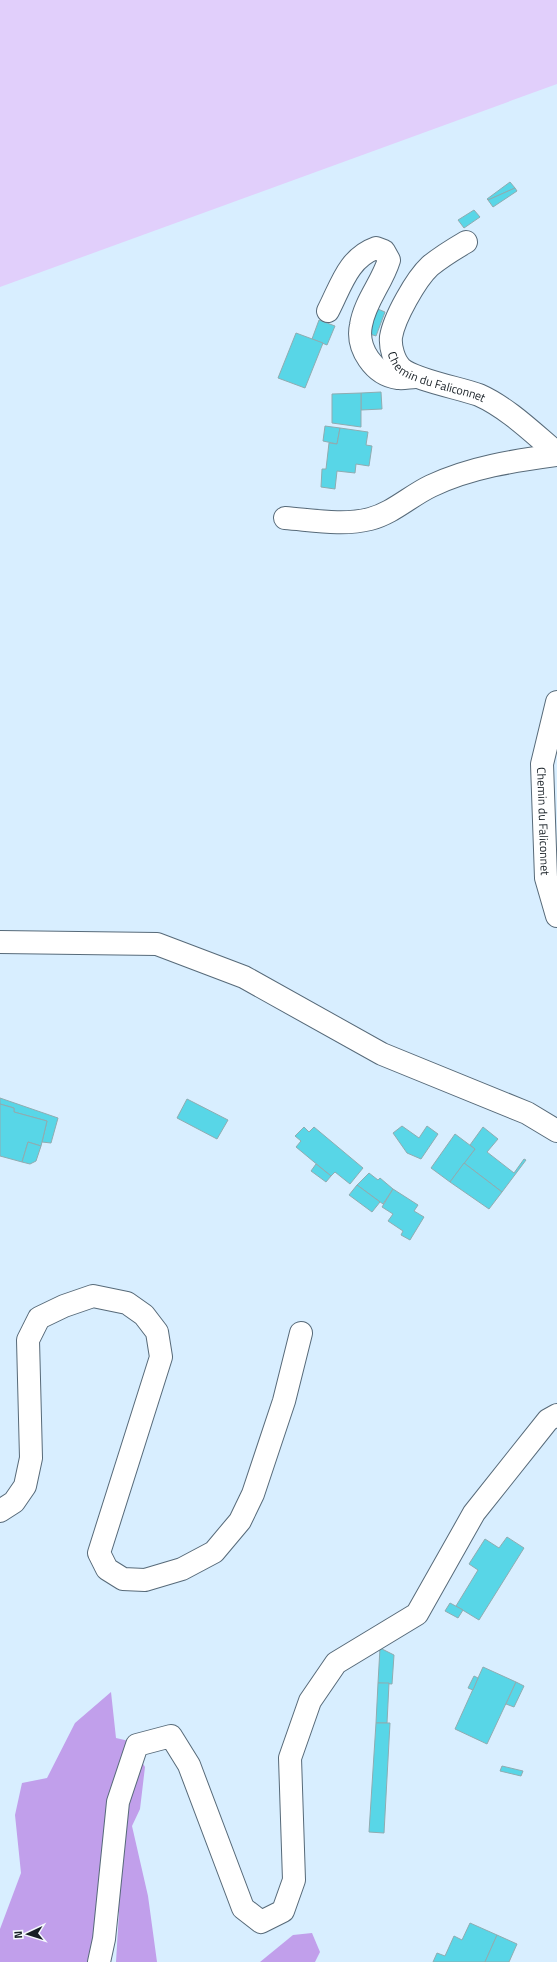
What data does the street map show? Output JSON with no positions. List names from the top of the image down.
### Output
{
  "streets": {
    "street": ["Chemin du Faliconnet"]
  },
  "north": "left"
}
